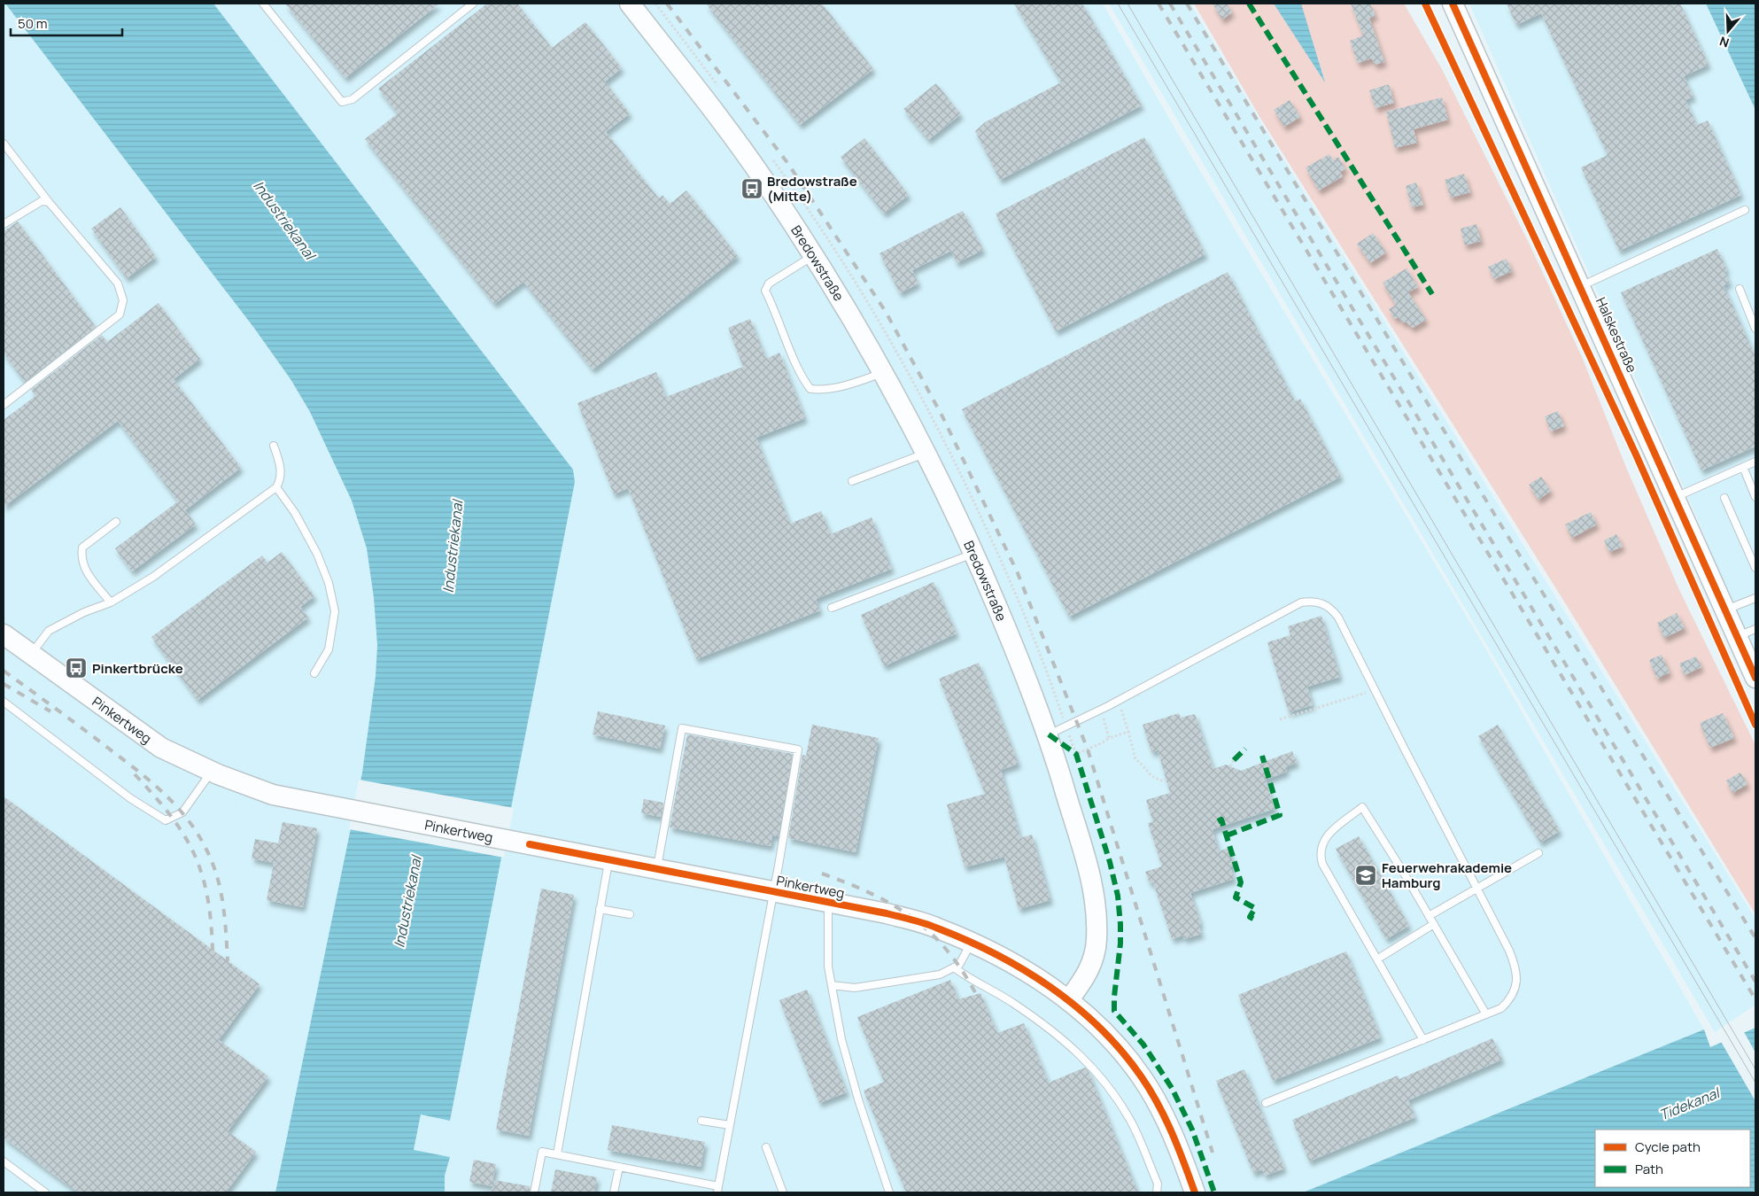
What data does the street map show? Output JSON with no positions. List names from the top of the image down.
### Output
{
  "streets": {
    "street": ["Bredowstraße", "Halskestraße", "Pinkertweg"]
  },
  "crossings": [
    ["Bredowstraße", "Pinkertweg"]
  ],
  "water": ["Industriekanal", "Tidekanal"],
  "places": {
    "bus stop": ["Bredowstraße (Mitte)", "Pinkertbrücke"],
    "school or university": ["Feuerwehrakademie Hamburg"]
  },
  "legend": ["Cycle path", "Path"],
  "scale_bar": "50 m",
  "north": "bottom"
}
